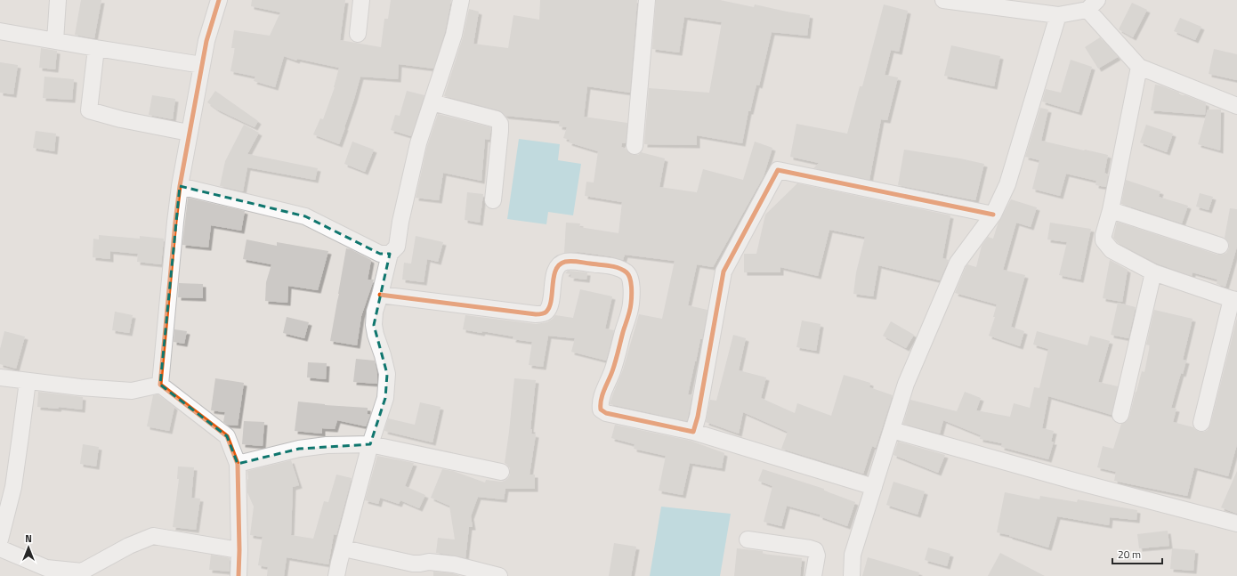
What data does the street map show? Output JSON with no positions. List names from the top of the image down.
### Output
{
  "scale_bar": "20 m",
  "north": "top"
}
